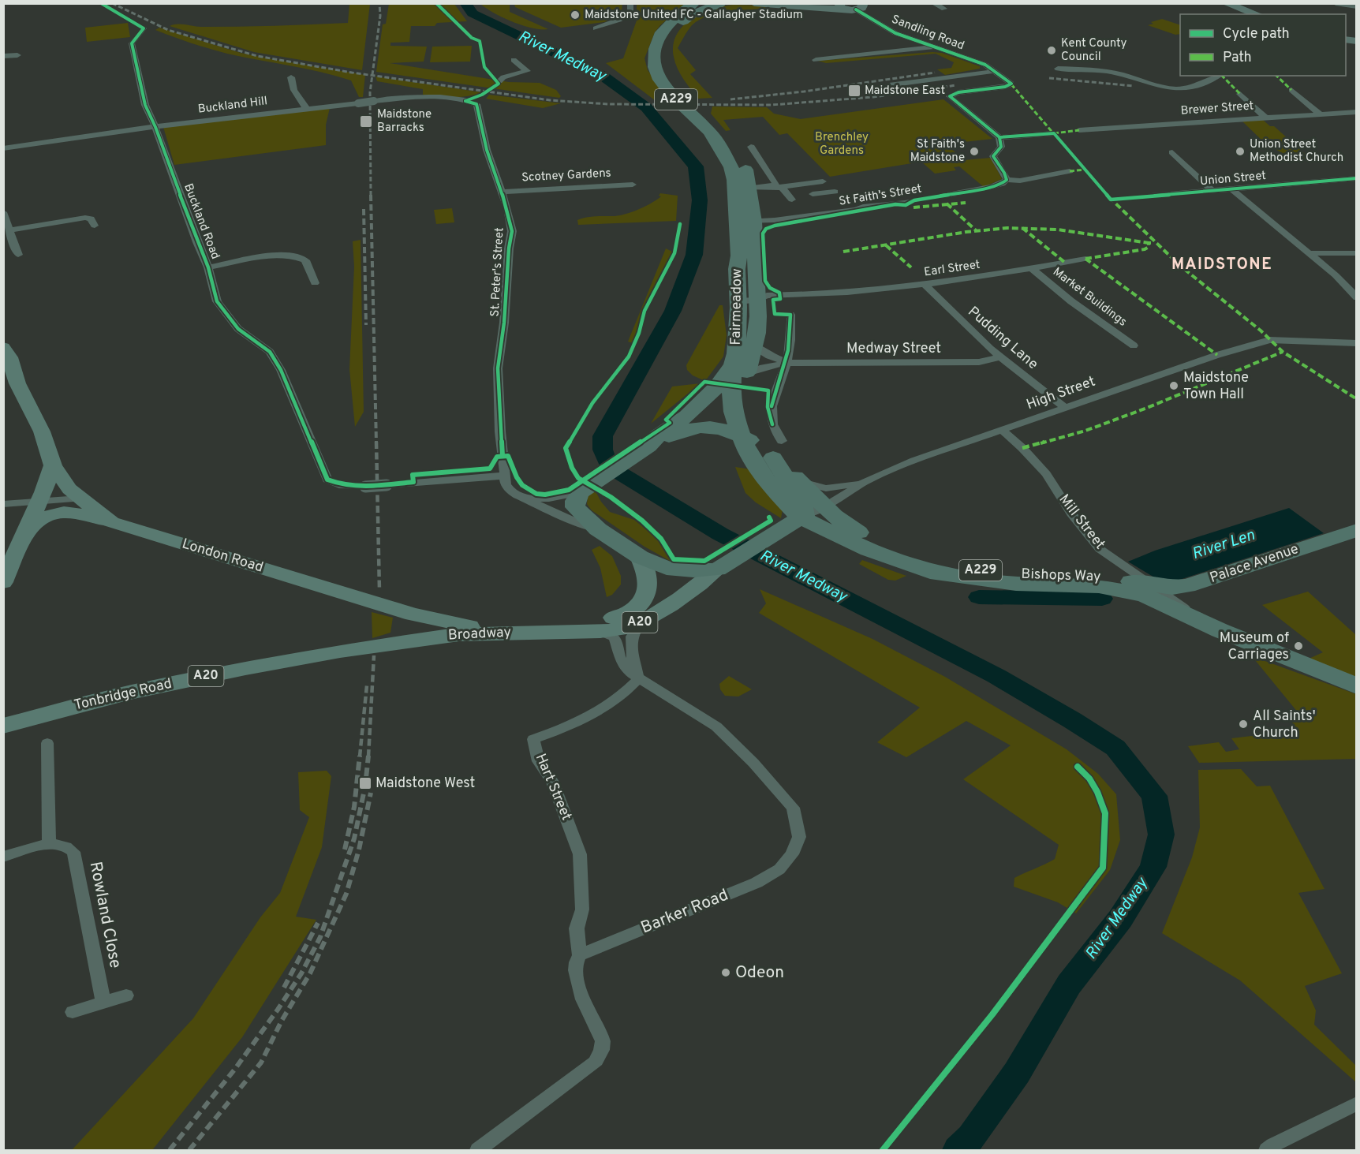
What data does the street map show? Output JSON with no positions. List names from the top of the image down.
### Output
{
  "streets": {
    "highway": [
      "A229",
      "Fairmeadow",
      "Mill Street",
      "Palace Avenue",
      "Bishops Way",
      "Broadway"
    ],
    "main road": ["London Road", "A20", "Tonbridge Road"],
    "street": [
      "Sandling Road",
      "Buckland Hill",
      "Brewer Street",
      "Scotney Gardens",
      "Union Street",
      "St Faith's Street",
      "Buckland Road",
      "Earl Street",
      "St. Peter's Street",
      "Market Buildings",
      "Pudding Lane",
      "Medway Street",
      "High Street",
      "Hart Street",
      "Barker Road",
      "Rowland Close"
    ]
  },
  "crossings": [
    ["A229", "St Faith's Street"],
    ["A229", "Fairmeadow"],
    ["A229", "High Street"],
    ["A229", "Bishops Way"],
    ["A229", "Broadway"],
    ["Buckland Hill", "Buckland Road"],
    ["Buckland Hill", "St. Peter's Street"],
    ["Scotney Gardens", "St. Peter's Street"],
    ["St Faith's Street", "Fairmeadow"],
    ["Buckland Road", "St. Peter's Street"],
    ["Earl Street", "Market Buildings"],
    ["Earl Street", "Fairmeadow"],
    ["Earl Street", "Pudding Lane"],
    ["Fairmeadow", "Medway Street"],
    ["Pudding Lane", "Medway Street"],
    ["Pudding Lane", "High Street"],
    ["High Street", "Mill Street"],
    ["High Street", "Bishops Way"],
    ["High Street", "Broadway"],
    ["Mill Street", "Palace Avenue"],
    ["Mill Street", "Bishops Way"],
    ["London Road", "A20"],
    ["London Road", "Broadway"],
    ["Palace Avenue", "Bishops Way"],
    ["Bishops Way", "Broadway"],
    ["Broadway", "Tonbridge Road"],
    ["Broadway", "Barker Road"],
    ["Hart Street", "Barker Road"]
  ],
  "districts": ["MAIDSTONE"],
  "water": ["River Medway", "River Len"],
  "parks": ["Brenchley Gardens"],
  "places": {
    "other": [
      "Maidstone United FC - Gallagher Stadium",
      "Kent County Council",
      "St Faith's Maidstone",
      "Union Street Methodist Church",
      "Maidstone Town Hall",
      "Museum of Carriages",
      "All Saints' Church",
      "Odeon"
    ],
    "transit": ["Maidstone East", "Maidstone Barracks", "Maidstone West"]
  },
  "legend": ["Cycle path", "Path"]
}
